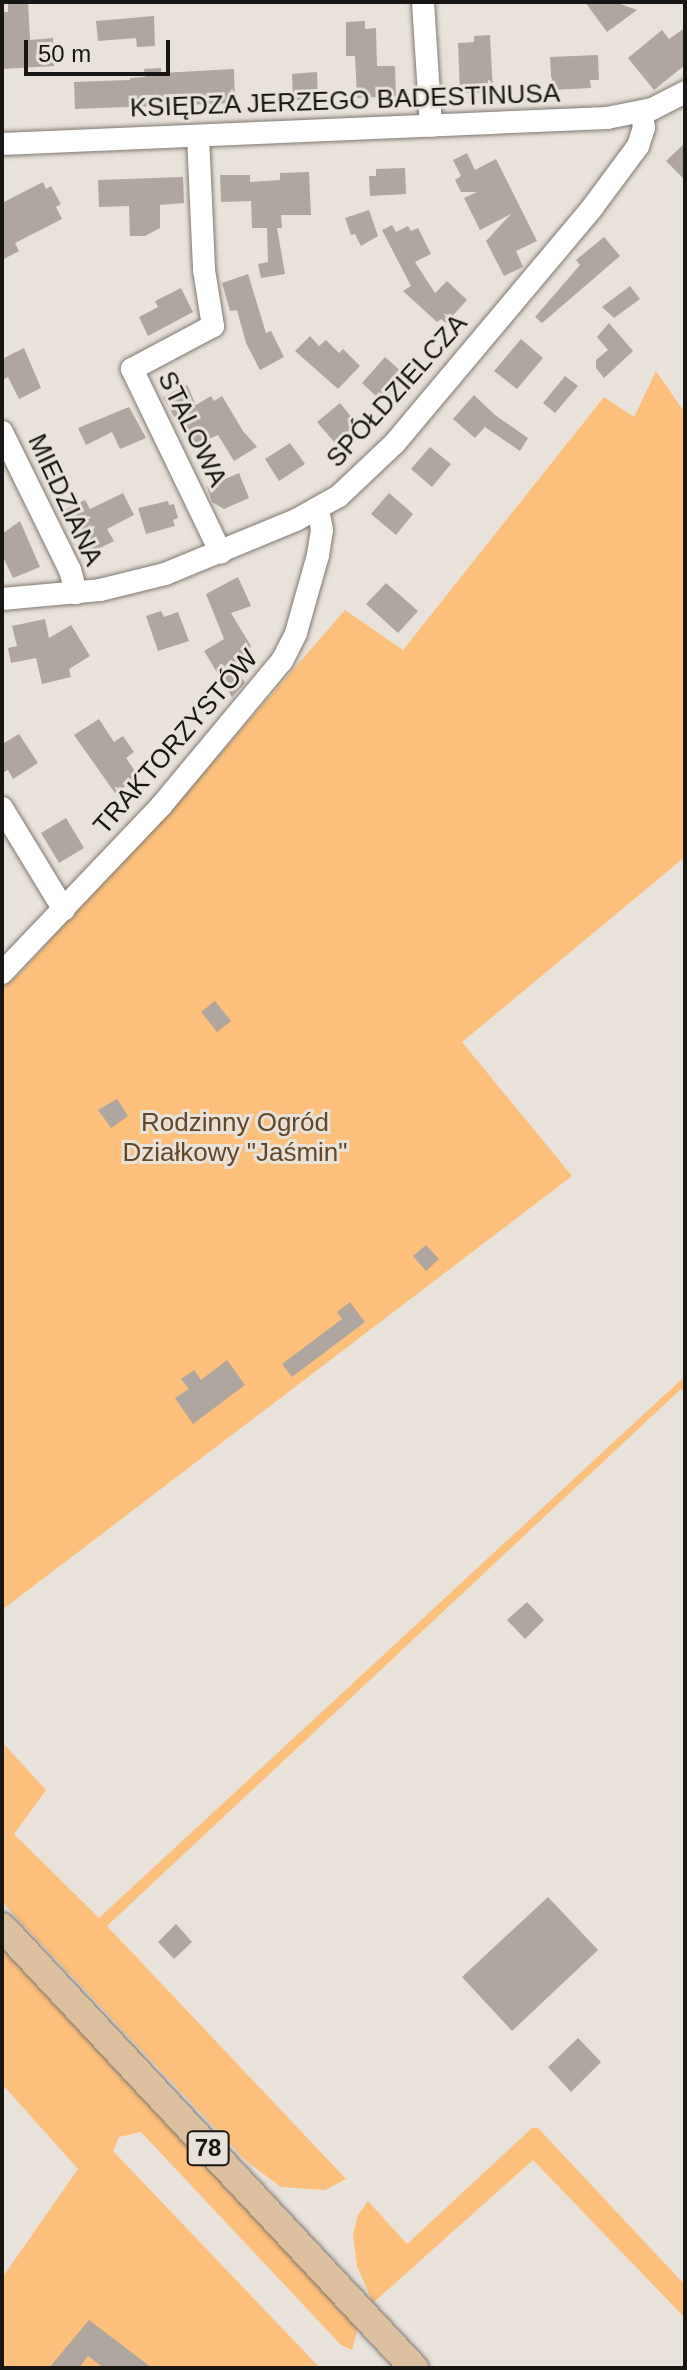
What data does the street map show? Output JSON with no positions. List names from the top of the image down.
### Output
{
  "streets": {
    "main road": ["78"],
    "street": [
      "KSIĘDZA JERZEGO BADESTINUSA",
      "SPÓŁDZIELCZA",
      "STALOWA",
      "MIEDZIANA",
      "TRAKTORZYSTÓW"
    ]
  },
  "crossings": [
    ["KSIĘDZA JERZEGO BADESTINUSA", "SPÓŁDZIELCZA"],
    ["KSIĘDZA JERZEGO BADESTINUSA", "STALOWA"],
    ["SPÓŁDZIELCZA", "STALOWA"],
    ["SPÓŁDZIELCZA", "MIEDZIANA"],
    ["SPÓŁDZIELCZA", "TRAKTORZYSTÓW"]
  ],
  "parks": ["Rodzinny Ogród Działkowy \"Jaśmin\""],
  "scale_bar": "50 m"
}
